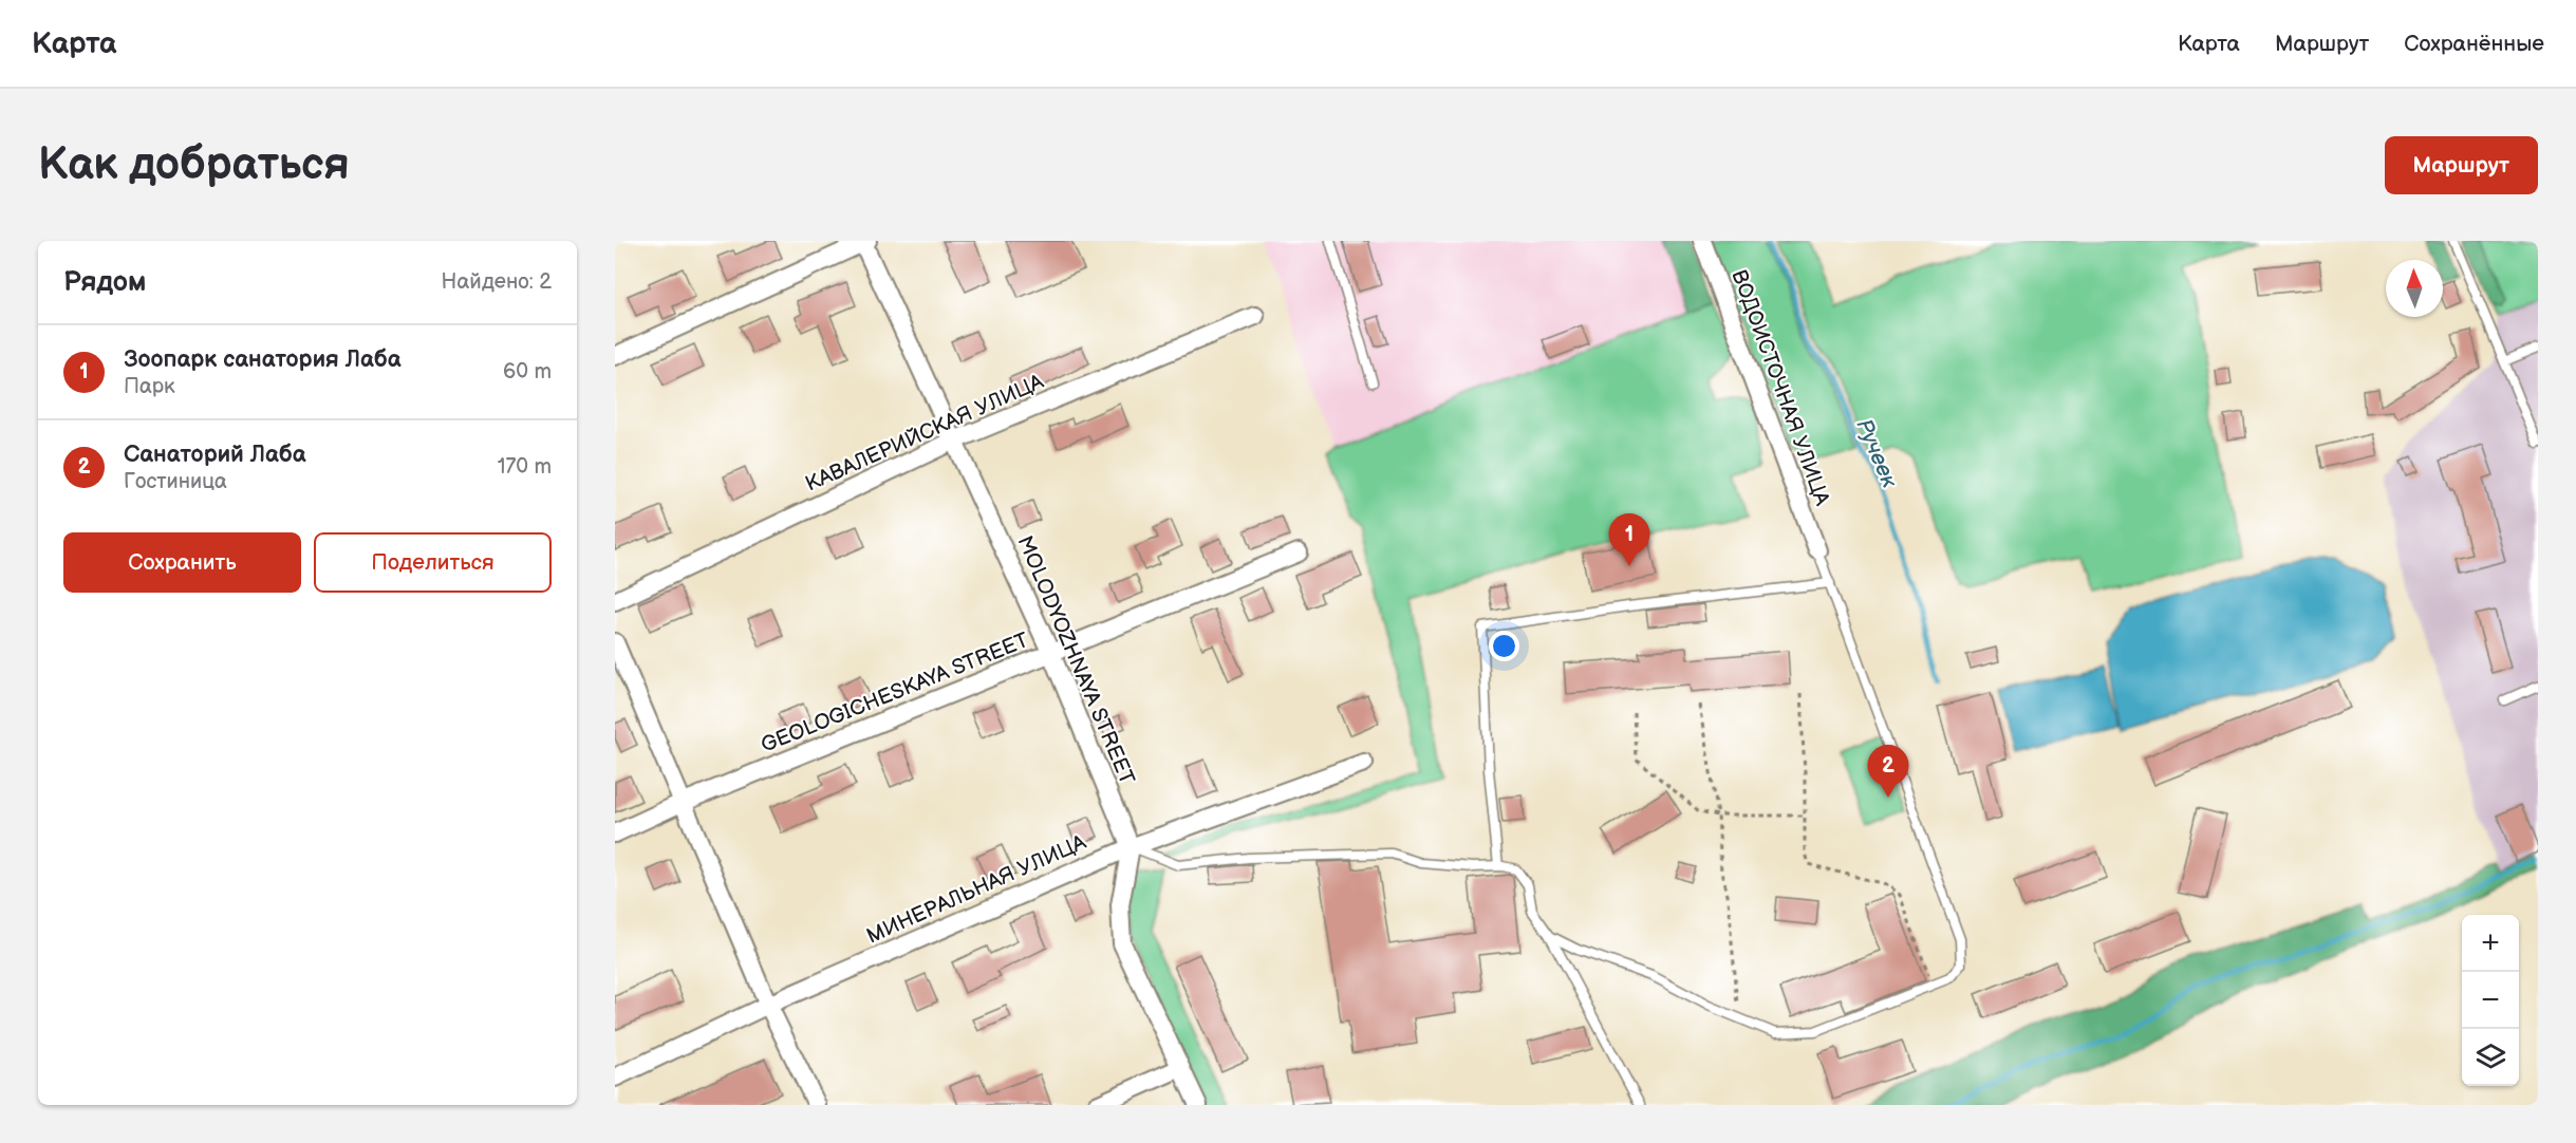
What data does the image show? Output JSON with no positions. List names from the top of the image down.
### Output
{
  "streets": {
    "street": [
      "ВОДОИСТОЧНАЯ УЛИЦА",
      "КАВАЛЕРИЙСКАЯ УЛИЦА",
      "MOLODYOZHNAYA STREET",
      "GEOLOGICHESKAYA STREET",
      "МИНЕРАЛЬНАЯ УЛИЦА"
    ]
  },
  "crossings": [
    ["КАВАЛЕРИЙСКАЯ УЛИЦА", "MOLODYOZHNAYA STREET"],
    ["MOLODYOZHNAYA STREET", "GEOLOGICHESKAYA STREET"],
    ["MOLODYOZHNAYA STREET", "МИНЕРАЛЬНАЯ УЛИЦА"]
  ],
  "water": ["Ручеек"],
  "north": "top",
  "page": {
    "header": "Карта",
    "nav": ["Карта", "Маршрут", "Сохранённые"],
    "buttons": [
      "Маршрут",
      ["Сохранить", "Поделиться"]
    ],
    "title": "Как добраться",
    "heading": ["Рядом", "Найдено: 2"],
    "list": [
      {
        "mark": "1",
        "name": "Зоопарк санатория Лаба",
        "note": "Парк",
        "value": "60 m"
      },
      {
        "mark": "2",
        "name": "Санаторий Лаба",
        "note": "Гостиница",
        "value": "170 m"
      }
    ],
    "pins": ["1", "2"],
    "map_buttons": ["+", "−"]
  }
}
